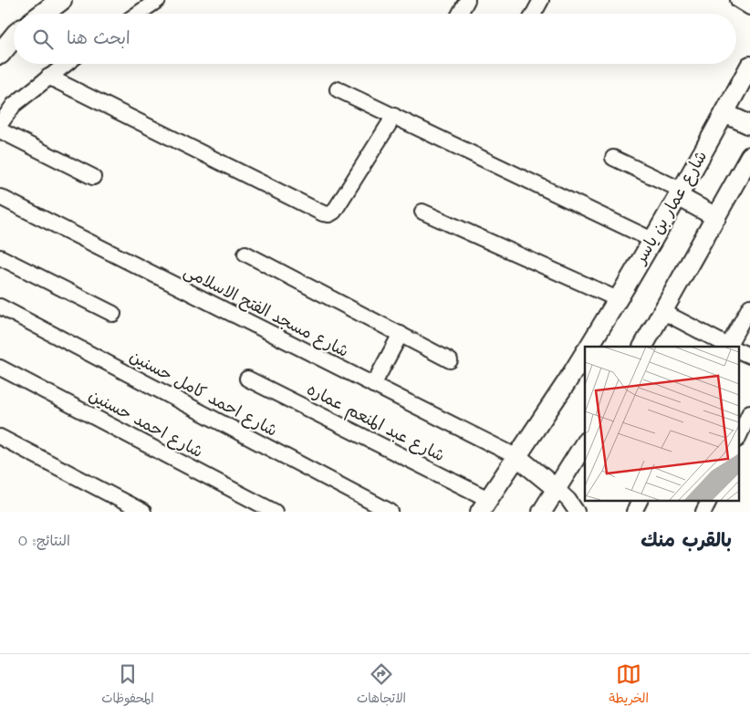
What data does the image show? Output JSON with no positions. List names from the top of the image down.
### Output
{
  "streets": {
    "street": [
      "شارع عمار بن ياسر",
      "شارع مسجد الفتح الاسلامى",
      "شارع احمد كامل حسنين",
      "شارع عبد المنعم عماره",
      "شارع احمد حسنين"
    ]
  },
  "page": {
    "search": "ابحث هنا",
    "heading": ["بالقرب منك", "النتائج: 0"],
    "nav": ["الخريطة", "الاتجاهات", "المحفوظات"]
  }
}
